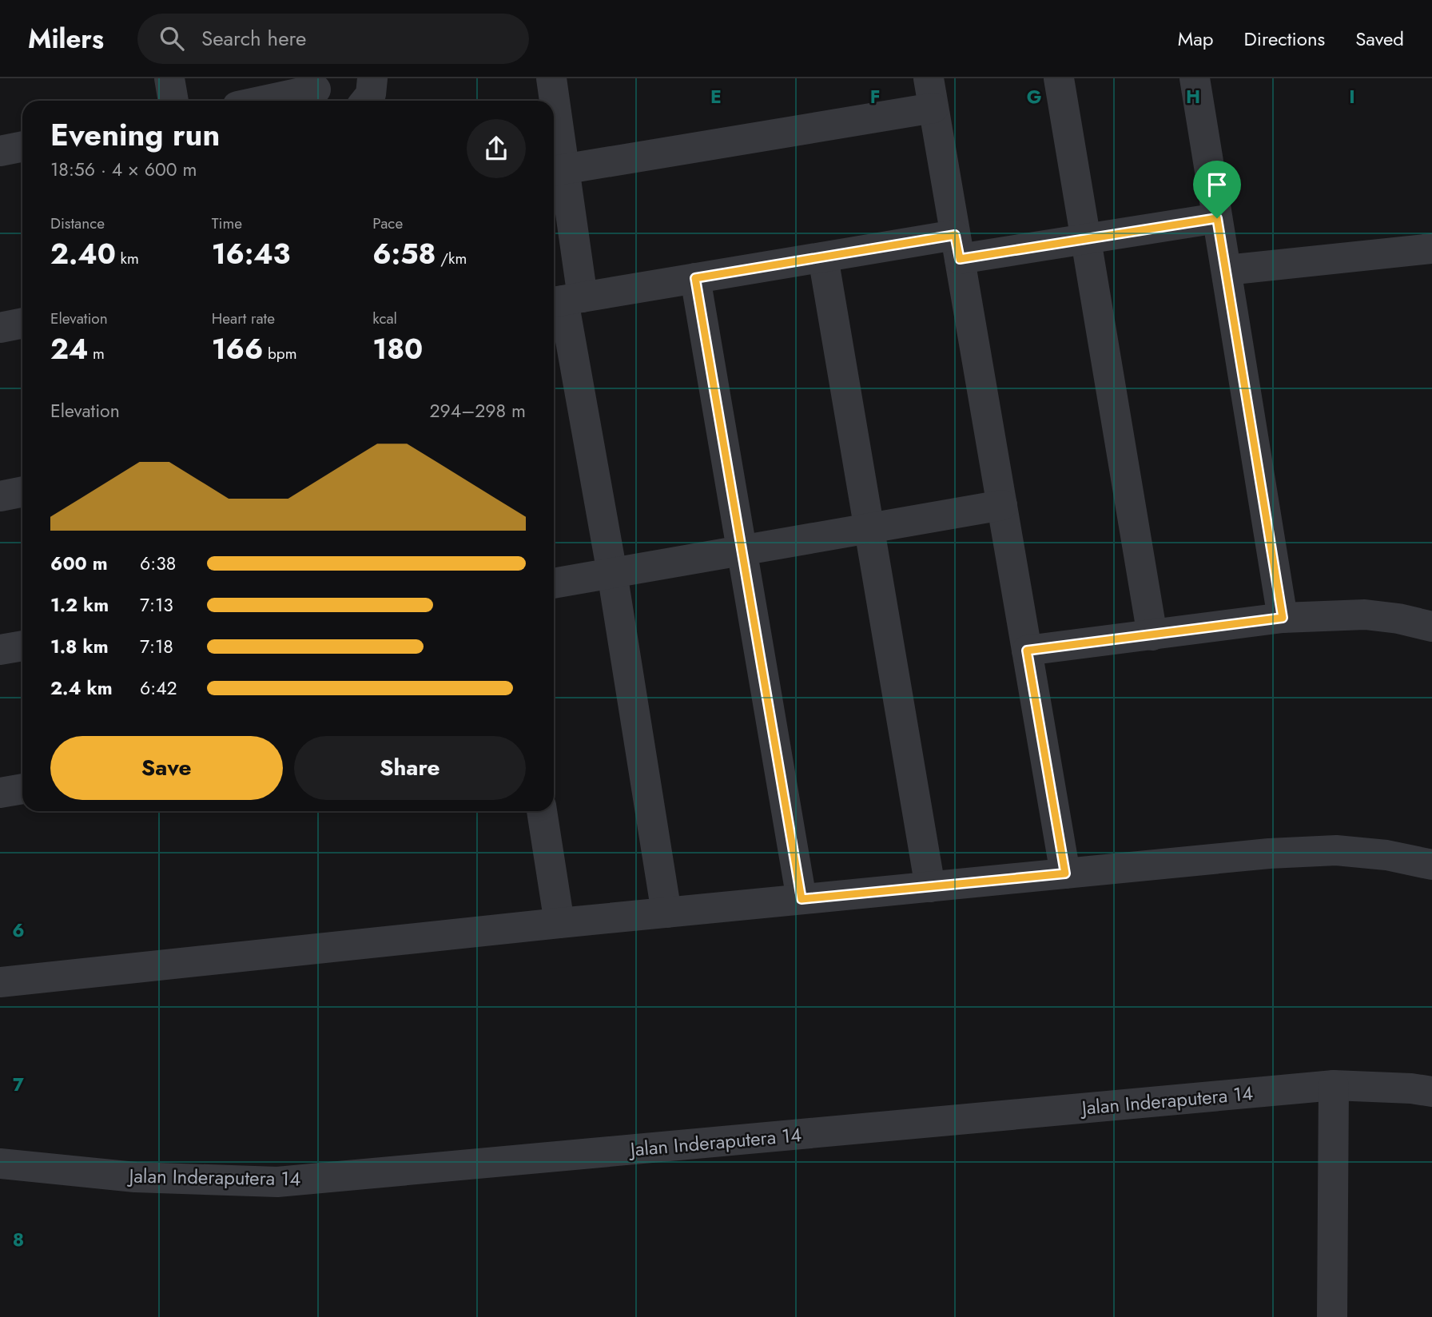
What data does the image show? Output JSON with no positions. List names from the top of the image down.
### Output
{
  "streets": {
    "street": ["Jalan Inderaputera 14"]
  },
  "page": {
    "header": "Milers",
    "search": "Search here",
    "nav": ["Map", "Directions", "Saved"],
    "heading": ["Evening run", "18:56 · 4 × 600 m"],
    "stats": [
      ["Distance", "2.40 km"],
      ["Time", "16:43"],
      ["Pace", "6:58 /km"],
      ["Elevation", "24 m"],
      ["Heart rate", "166 bpm"],
      ["kcal", "180"]
    ],
    "chart": ["Elevation", "294–298 m"],
    "list": [
      {
        "name": "600 m",
        "note": "6:38"
      },
      {
        "name": "1.2 km",
        "note": "7:13"
      },
      {
        "name": "1.8 km",
        "note": "7:18"
      },
      {
        "name": "2.4 km",
        "note": "6:42"
      }
    ],
    "buttons": ["Save", "Share"]
  },
  "grid": {
    "columns": [
      "E",
      "F",
      "G",
      "H",
      "I"
    ],
    "rows": ["6", "7", "8"]
  }
}
